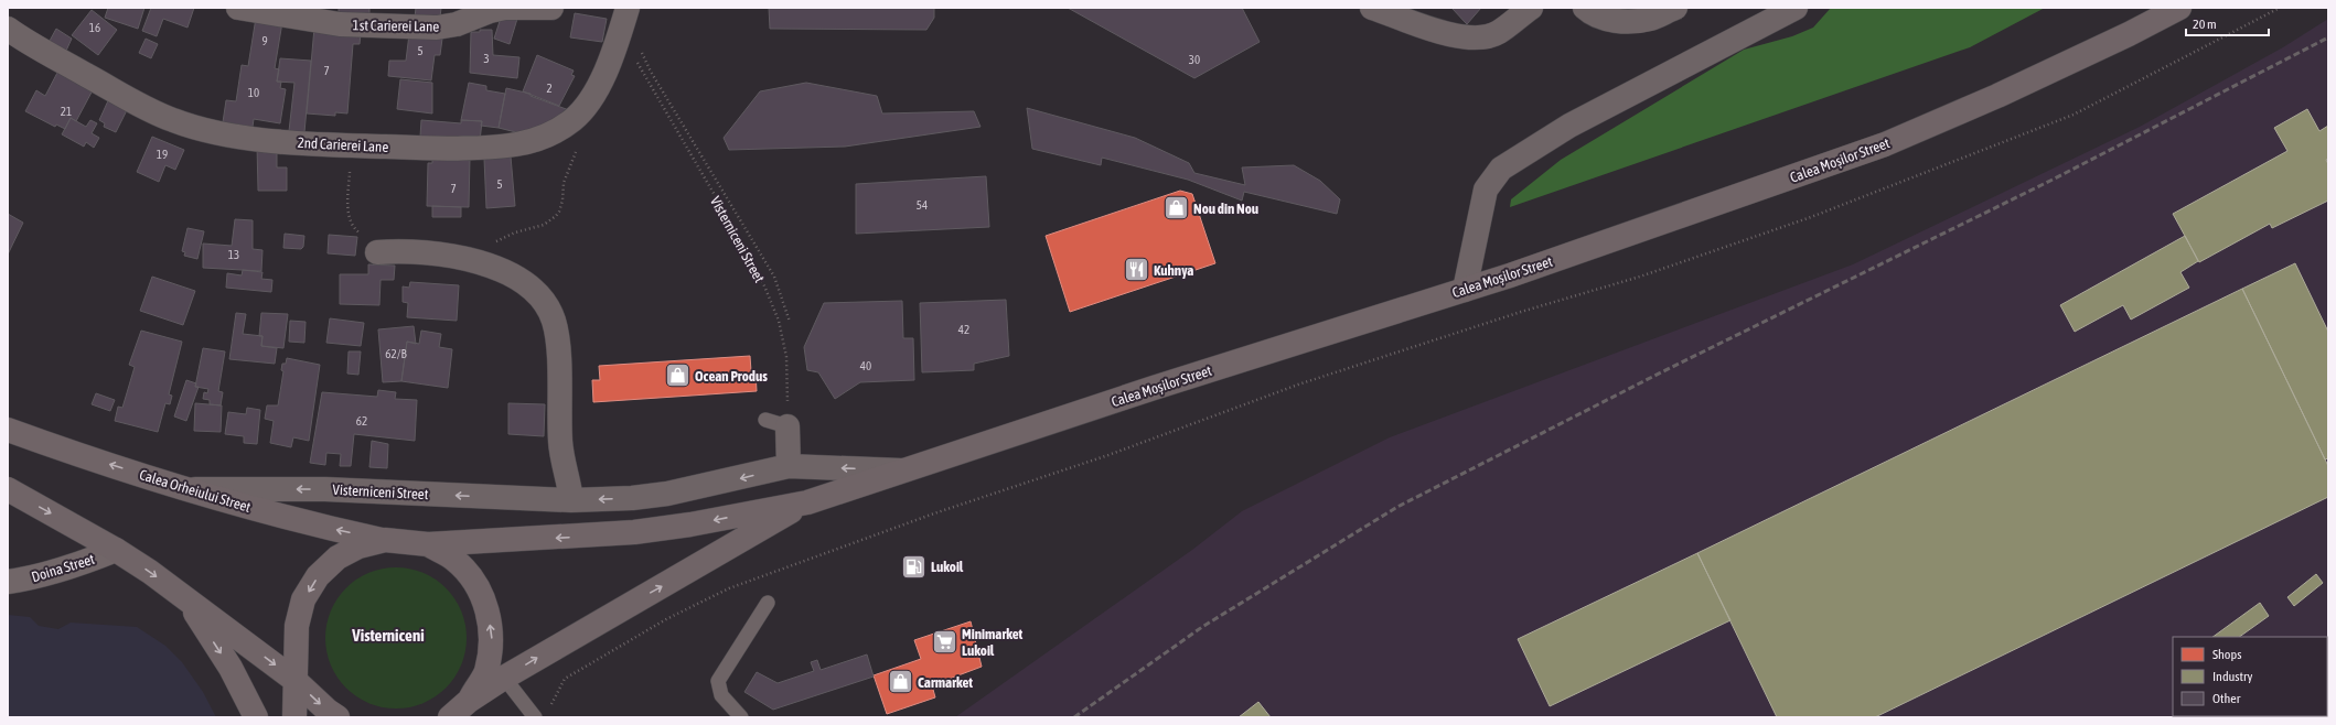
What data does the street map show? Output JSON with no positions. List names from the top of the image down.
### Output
{
  "streets": {
    "main road": ["Calea Moșilor Street", "Calea Orheiului Street", "Doina Street"],
    "street": ["1st Carierei Lane", "2nd Carierei Lane", "Visterniceni Street"]
  },
  "crossings": [
    ["2nd Carierei Lane", "Visterniceni Street"],
    ["Calea Moșilor Street", "Visterniceni Street"],
    ["Visterniceni Street", "Calea Orheiului Street"]
  ],
  "districts": ["Visterniceni"],
  "places": {
    "shop": ["Nou din Nou", "Ocean Produs", "Carmarket"],
    "restaurant": ["Kuhnya"],
    "fuel station": ["Lukoil"],
    "supermarket": ["Minimarket Lukoil"]
  },
  "house_numbers": [
    "16",
    "9",
    "5",
    "3",
    "30",
    "7",
    "2",
    "10",
    "21",
    "19",
    "5",
    "7",
    "54",
    "13",
    "42",
    "62/B",
    "40",
    "62"
  ],
  "legend": ["Shops", "Industry", "Other"],
  "scale_bar": "20 m"
}
